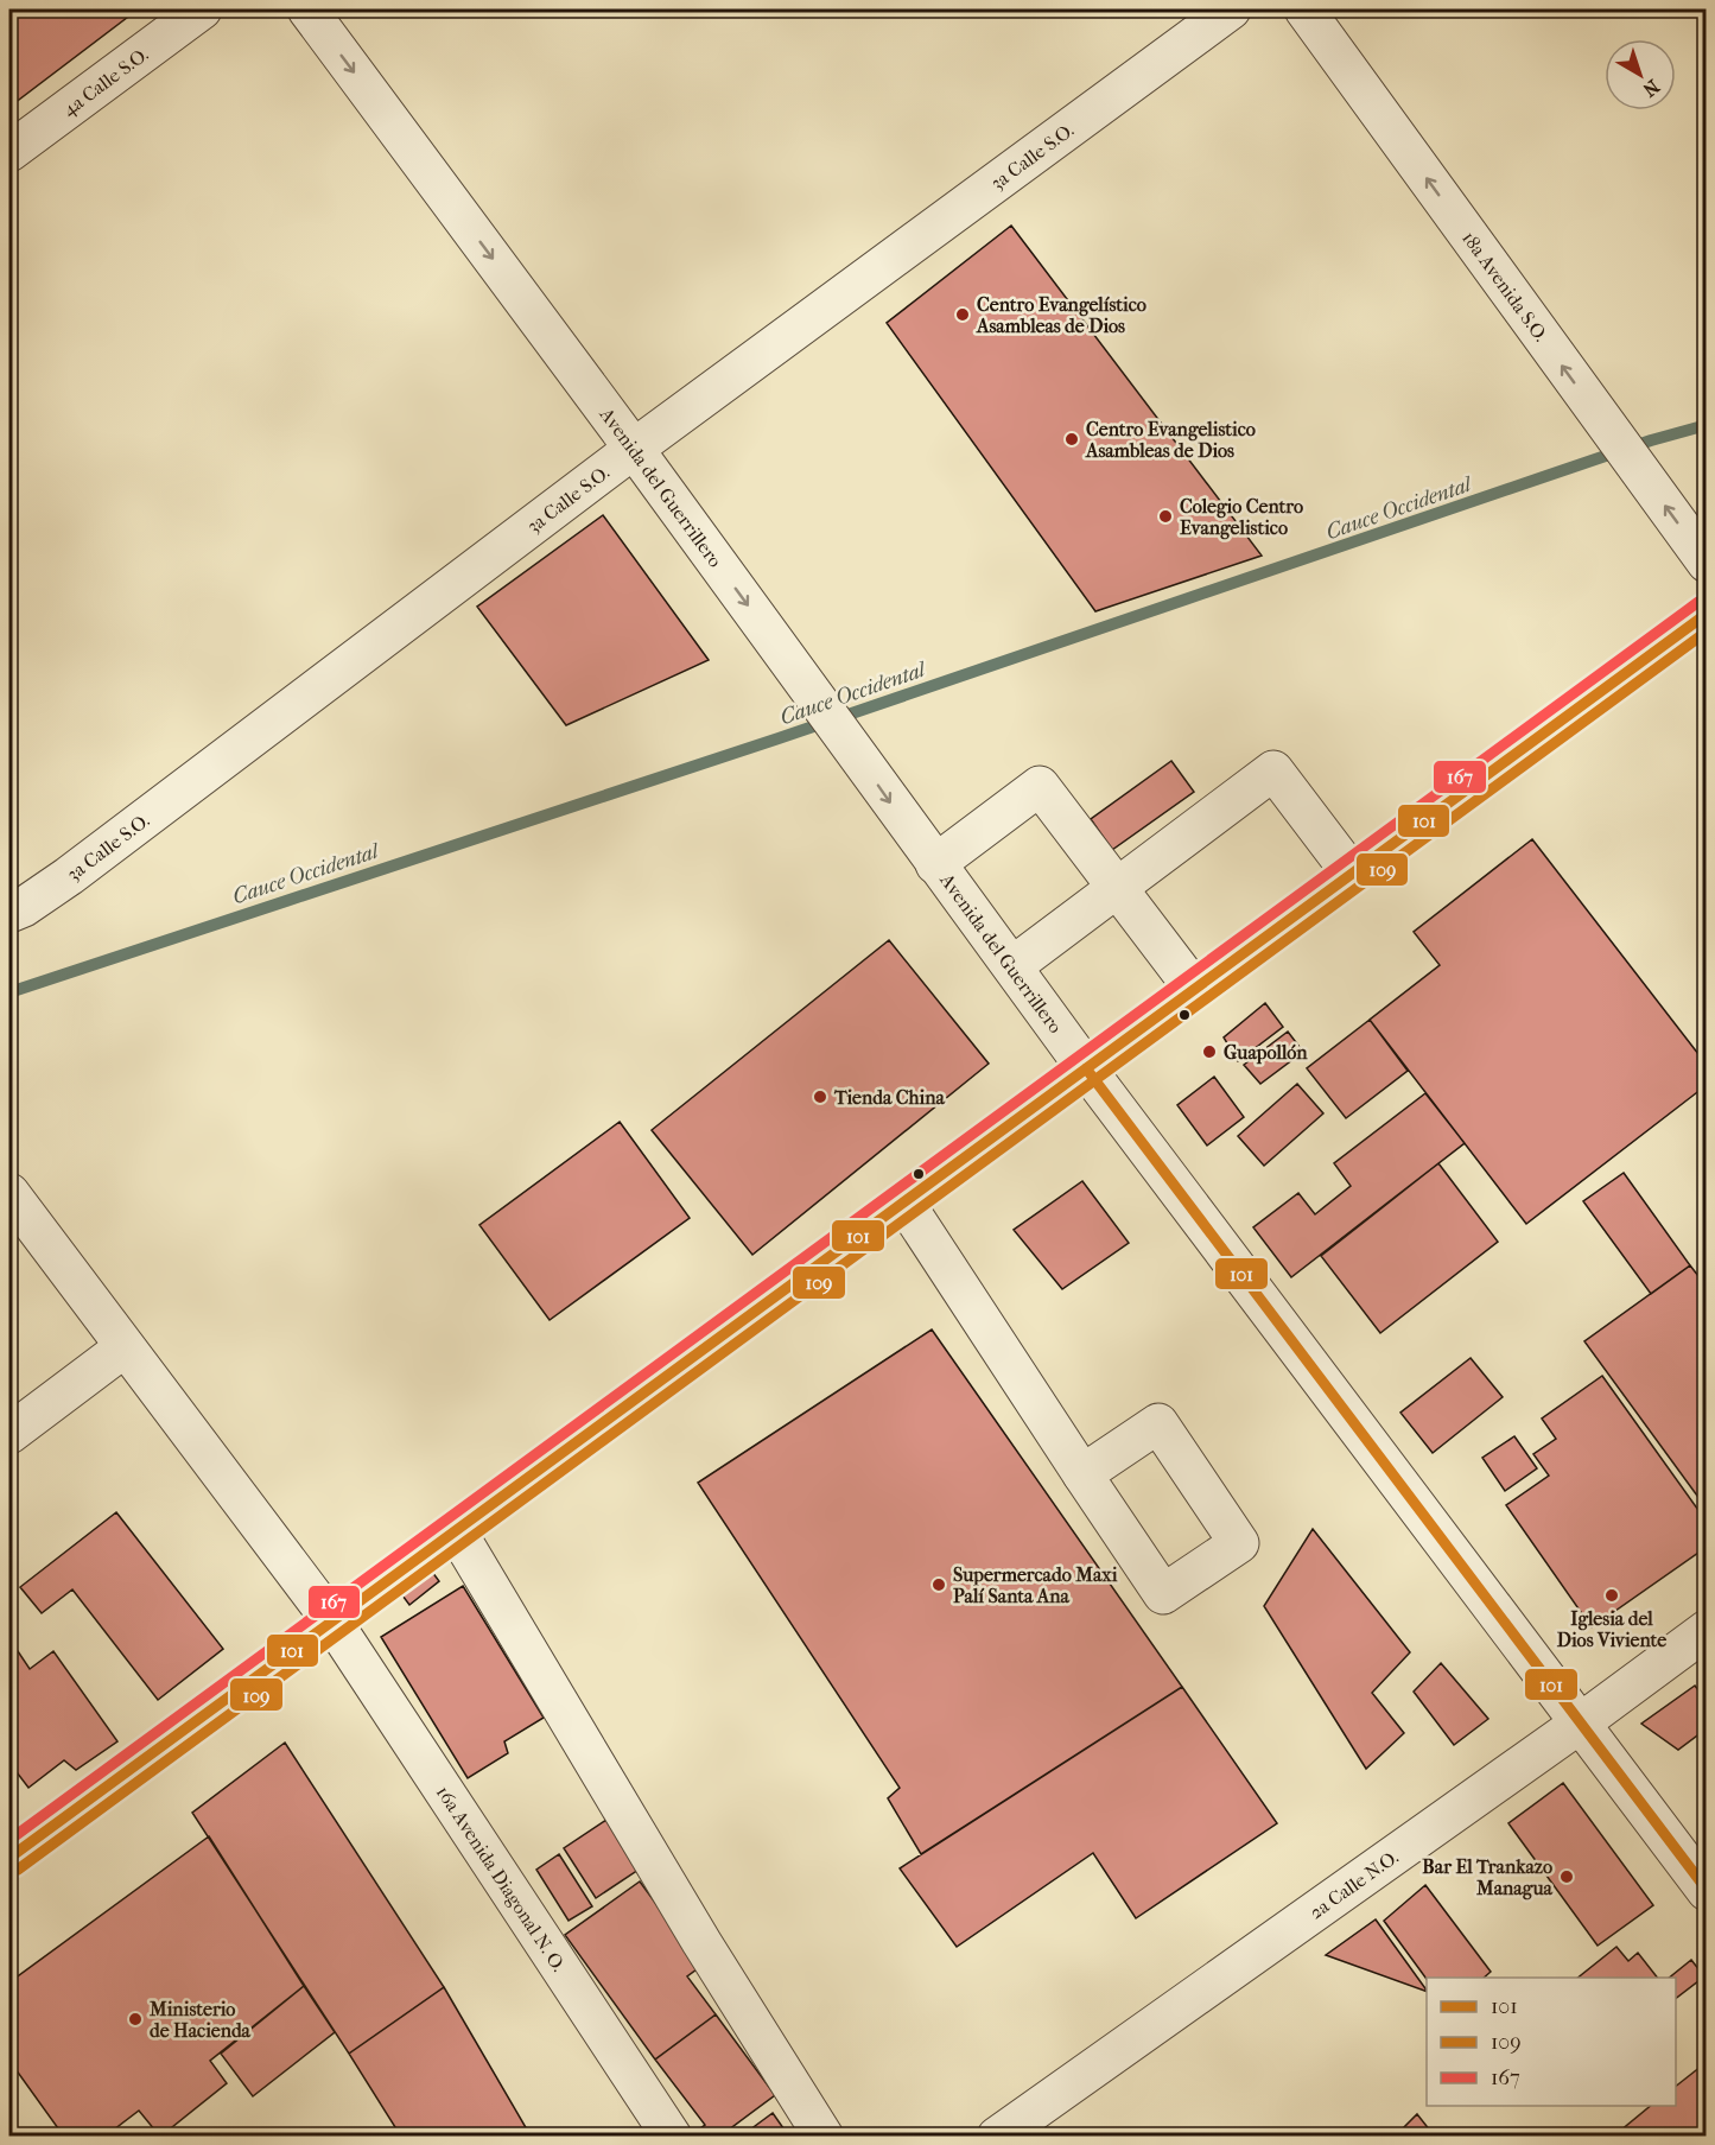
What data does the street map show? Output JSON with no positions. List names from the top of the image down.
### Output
{
  "streets": {
    "street": [
      "4a Calle S.O.",
      "3a Calle S.O.",
      "18a Avenida S.O.",
      "Avenida del Guerrillero",
      "16a Avenida Diagonal N. O.",
      "2a Calle N.O."
    ]
  },
  "crossings": [
    ["3a Calle S.O.", "Avenida del Guerrillero"],
    ["Avenida del Guerrillero", "2a Calle N.O."]
  ],
  "one_way": ["18a Avenida S.O.", "Avenida del Guerrillero"],
  "water": ["Cauce Occidental"],
  "places": [
    "Centro Evangelístico Asambleas de Dios",
    "Centro Evangelistico Asambleas de Dios",
    "Colegio Centro Evangelistico",
    "Guapollón",
    "Tienda China",
    "Supermercado Maxi Palí Santa Ana",
    "Iglesia del Dios Viviente",
    "Bar El Trankazo Managua",
    "Ministerio de Hacienda"
  ],
  "lines": ["transit line 167", "transit line 101", "transit line 109"],
  "legend": ["101", "109", "167"],
  "north": "bottom right"
}
